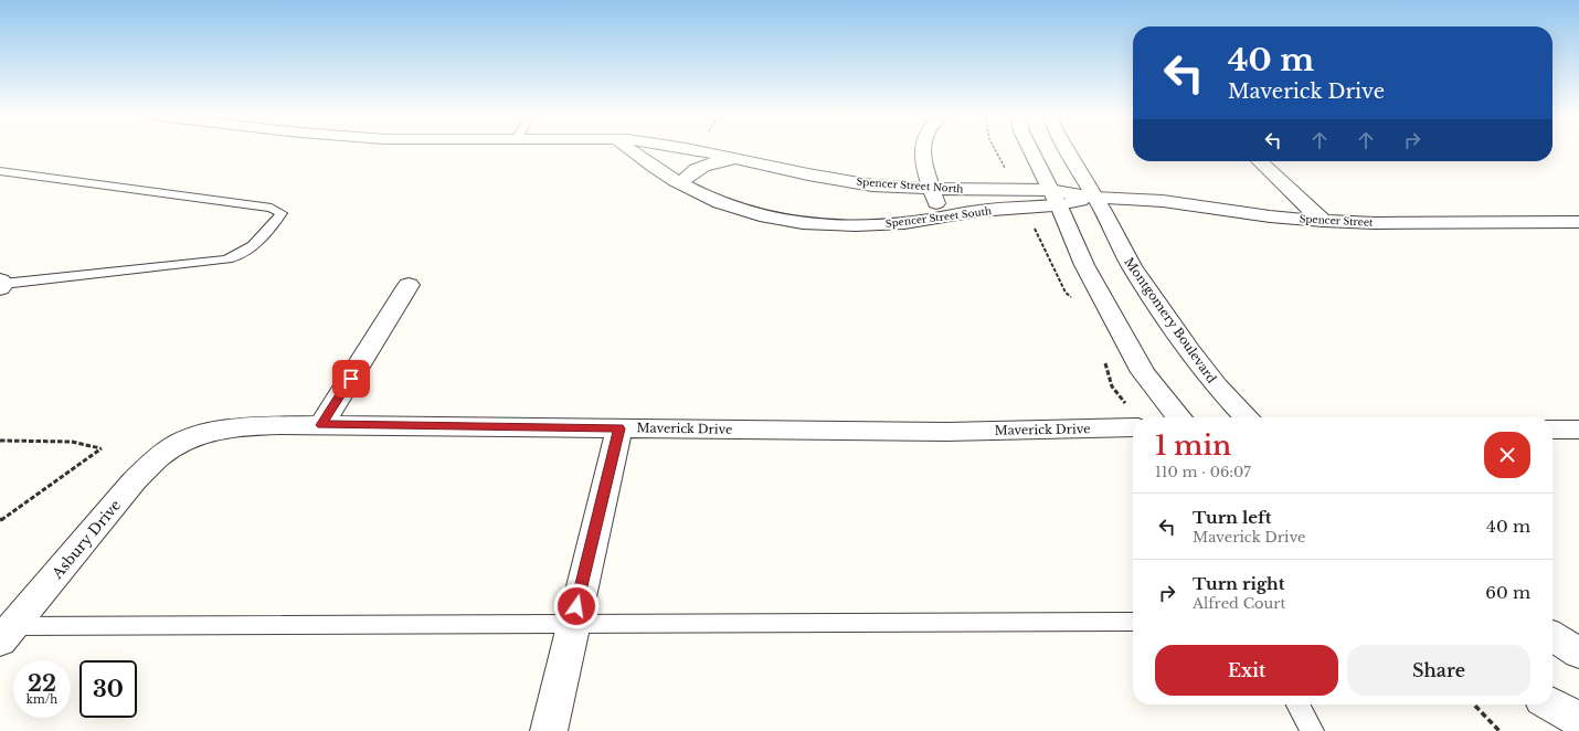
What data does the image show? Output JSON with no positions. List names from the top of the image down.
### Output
{
  "streets": {
    "street": [
      "Spencer Street North",
      "Spencer Street South",
      "Spencer Street",
      "Montgomery Boulevard",
      "Maverick Drive",
      "Asbury Drive"
    ]
  },
  "crossings": [
    ["Spencer Street North", "Spencer Street South"],
    ["Spencer Street South", "Spencer Street"],
    ["Spencer Street South", "Montgomery Boulevard"],
    ["Spencer Street", "Montgomery Boulevard"],
    ["Maverick Drive", "Asbury Drive"]
  ],
  "page": {
    "turn": ["40 m", "Maverick Drive"],
    "heading": ["1 min", "110 m · 06:07"],
    "list": [
      {
        "name": "Turn left",
        "note": "Maverick Drive",
        "value": "40 m"
      },
      {
        "name": "Turn right",
        "note": "Alfred Court",
        "value": "60 m"
      }
    ],
    "buttons": ["Exit", "Share"],
    "speed": "22 km/h",
    "limit": "30"
  }
}
